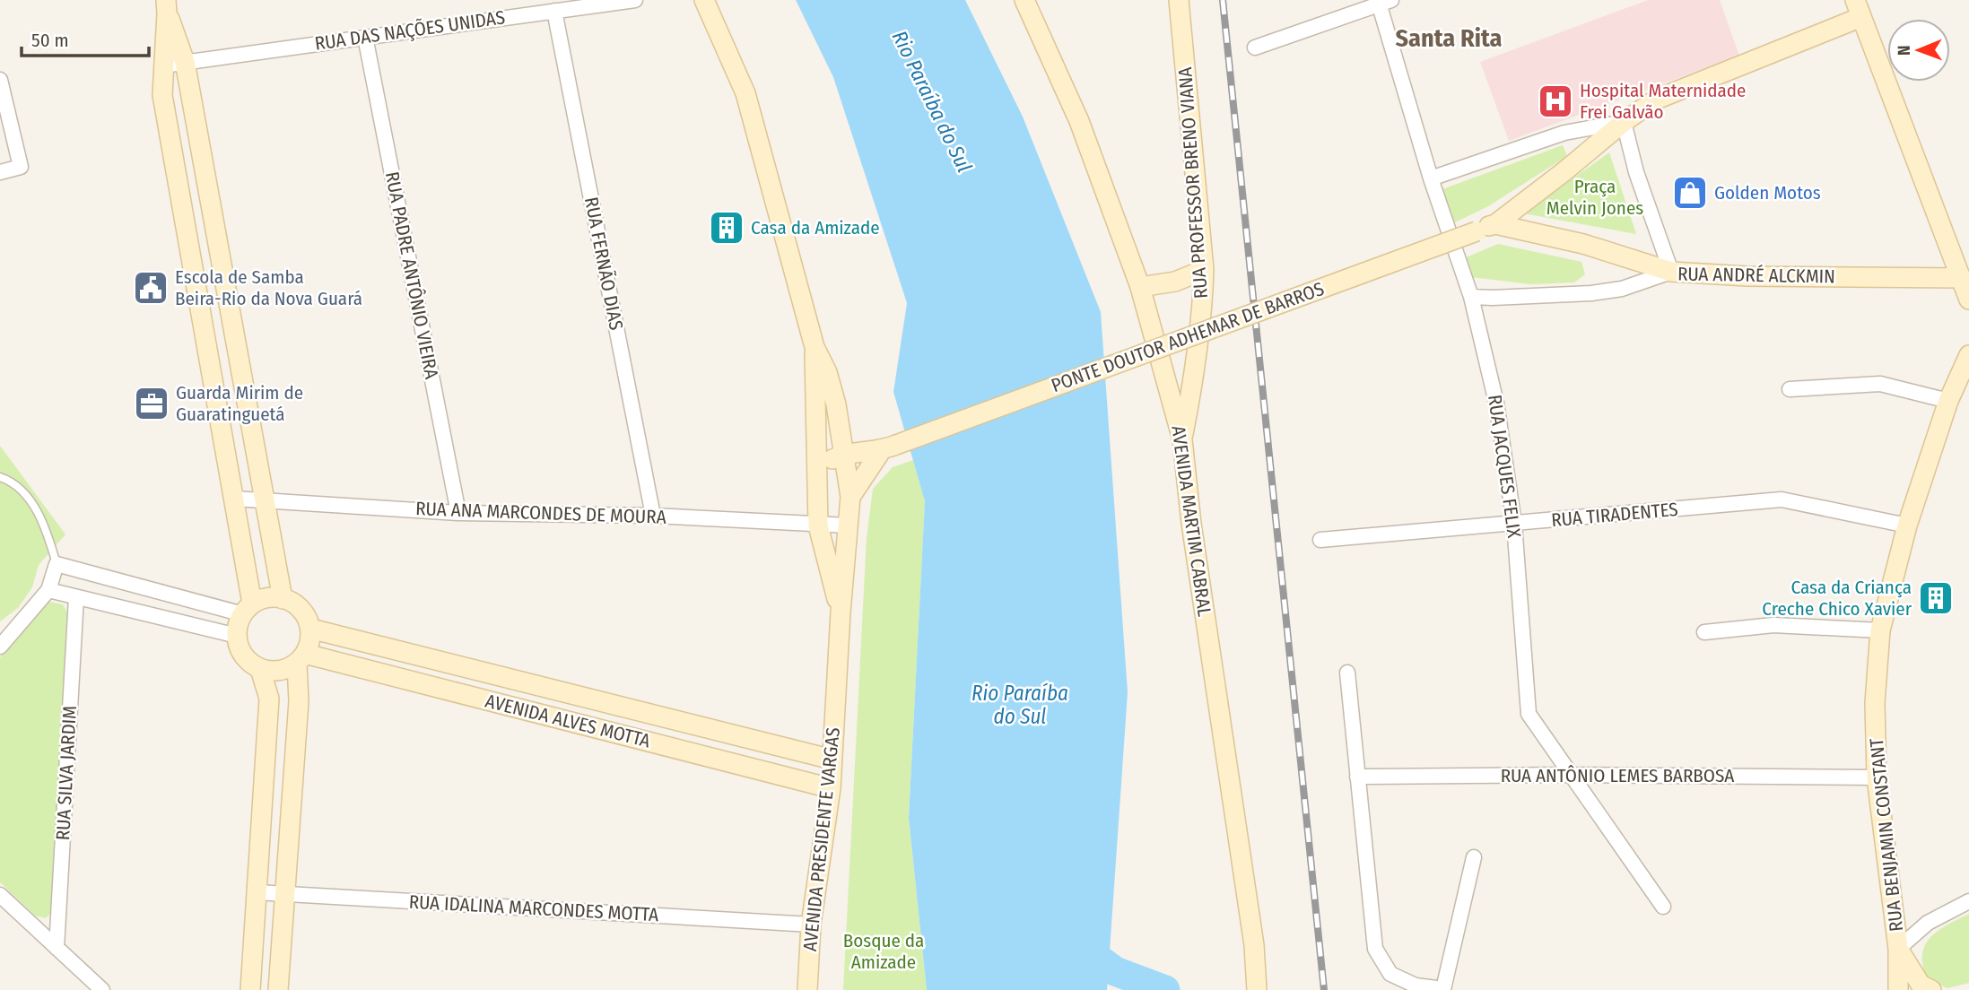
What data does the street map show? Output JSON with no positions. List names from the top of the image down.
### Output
{
  "streets": {
    "street": [
      "RUA DAS NAÇÕES UNIDAS",
      "RUA PROFESSOR BRENO VIANA",
      "RUA FERNÃO DIAS",
      "RUA PADRE ANTÔNIO VIEIRA",
      "RUA ANDRÉ ALCKMIN",
      "PONTE DOUTOR ADHEMAR DE BARROS",
      "RUA JACQUES FELIX",
      "RUA ANA MARCONDES DE MOURA",
      "RUA TIRADENTES",
      "AVENIDA MARTIM CABRAL",
      "AVENIDA ALVES MOTTA",
      "RUA SILVA JARDIM",
      "RUA ANTÔNIO LEMES BARBOSA",
      "RUA BENJAMIN CONSTANT",
      "AVENIDA PRESIDENTE VARGAS",
      "RUA IDALINA MARCONDES MOTTA"
    ]
  },
  "crossings": [
    ["RUA DAS NAÇÕES UNIDAS", "RUA FERNÃO DIAS"],
    ["RUA DAS NAÇÕES UNIDAS", "RUA PADRE ANTÔNIO VIEIRA"],
    ["RUA PROFESSOR BRENO VIANA", "AVENIDA MARTIM CABRAL"],
    ["RUA FERNÃO DIAS", "RUA ANA MARCONDES DE MOURA"],
    ["RUA PADRE ANTÔNIO VIEIRA", "RUA ANA MARCONDES DE MOURA"],
    ["RUA ANDRÉ ALCKMIN", "RUA JACQUES FELIX"],
    ["PONTE DOUTOR ADHEMAR DE BARROS", "AVENIDA PRESIDENTE VARGAS"],
    ["RUA JACQUES FELIX", "RUA TIRADENTES"],
    ["RUA JACQUES FELIX", "RUA ANTÔNIO LEMES BARBOSA"],
    ["RUA ANA MARCONDES DE MOURA", "AVENIDA PRESIDENTE VARGAS"],
    ["RUA TIRADENTES", "RUA BENJAMIN CONSTANT"],
    ["AVENIDA ALVES MOTTA", "AVENIDA PRESIDENTE VARGAS"],
    ["RUA ANTÔNIO LEMES BARBOSA", "RUA BENJAMIN CONSTANT"],
    ["AVENIDA PRESIDENTE VARGAS", "RUA IDALINA MARCONDES MOTTA"]
  ],
  "districts": ["Santa Rita"],
  "water": ["Rio Paraíba do Sul"],
  "parks": ["Praça Melvin Jones", "Bosque da Amizade"],
  "places": {
    "hospital": ["Hospital Maternidade Frei Galvão"],
    "shop": ["Golden Motos"],
    "building": ["Casa da Amizade", "Casa da Criança Creche Chico Xavier"],
    "public building": ["Escola de Samba Beira-Rio da Nova Guará"],
    "office": ["Guarda Mirim de Guaratinguetá"]
  },
  "scale_bar": "50 m",
  "north": "left"
}
